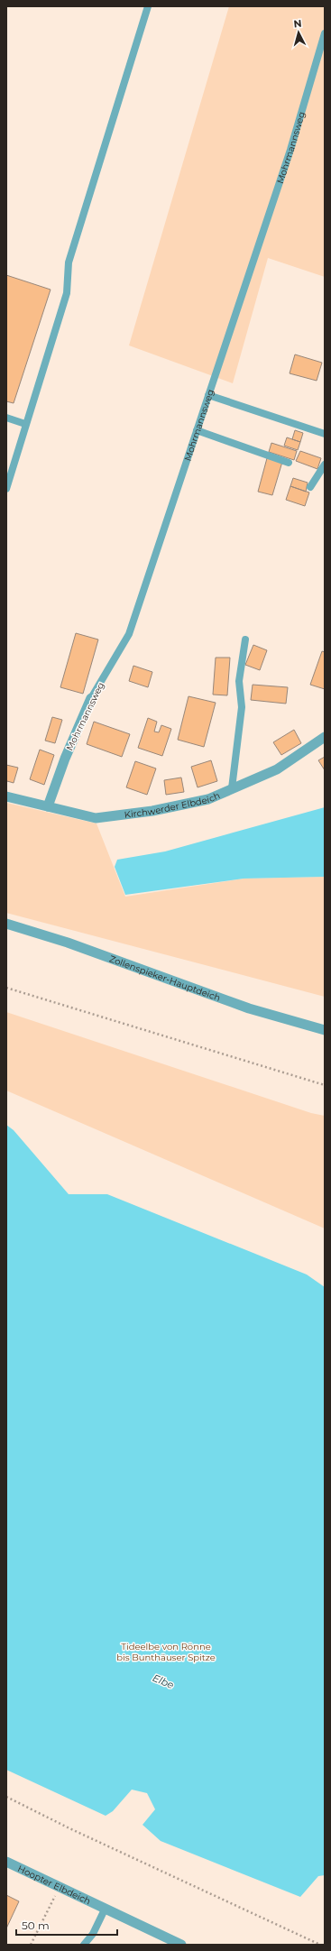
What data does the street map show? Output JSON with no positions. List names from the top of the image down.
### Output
{
  "streets": {
    "street": [
      "Mohrmannsweg",
      "Kirchwerder Elbdeich",
      "Zollenspieker-Hauptdeich",
      "Hoopter Elbdeich"
    ]
  },
  "crossings": [
    ["Mohrmannsweg", "Kirchwerder Elbdeich"]
  ],
  "water": ["Elbe"],
  "parks": ["Tideelbe von Rönne bis Bunthäuser Spitze"],
  "scale_bar": "50 m",
  "north": "top"
}
